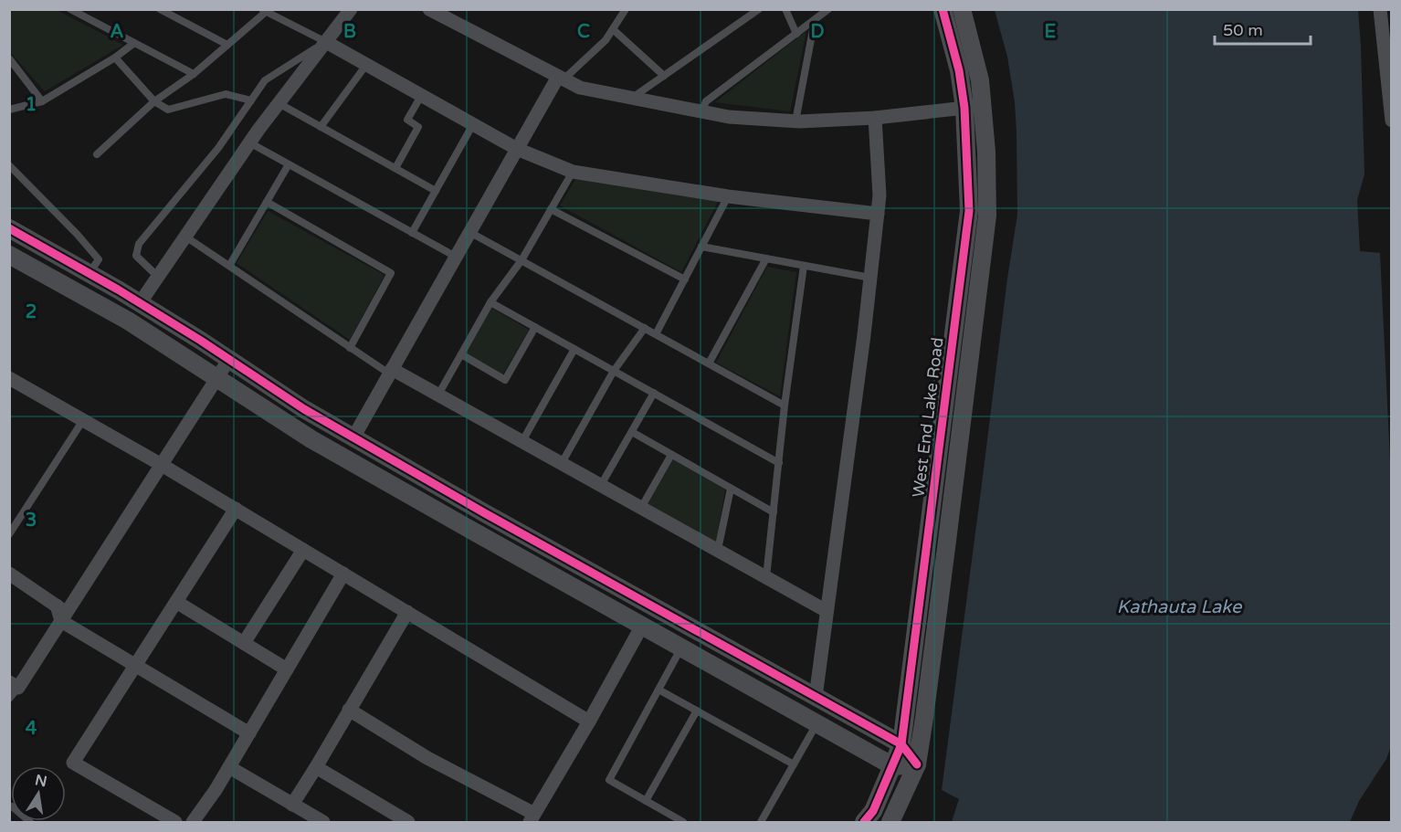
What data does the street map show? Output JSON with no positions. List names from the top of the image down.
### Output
{
  "streets": {
    "street": ["West End Lake Road"]
  },
  "water": ["Kathauta Lake"],
  "scale_bar": "50 m",
  "north": "top",
  "grid": {
    "columns": [
      "A",
      "B",
      "C",
      "D",
      "E"
    ],
    "rows": [
      "1",
      "2",
      "3",
      "4"
    ]
  }
}
